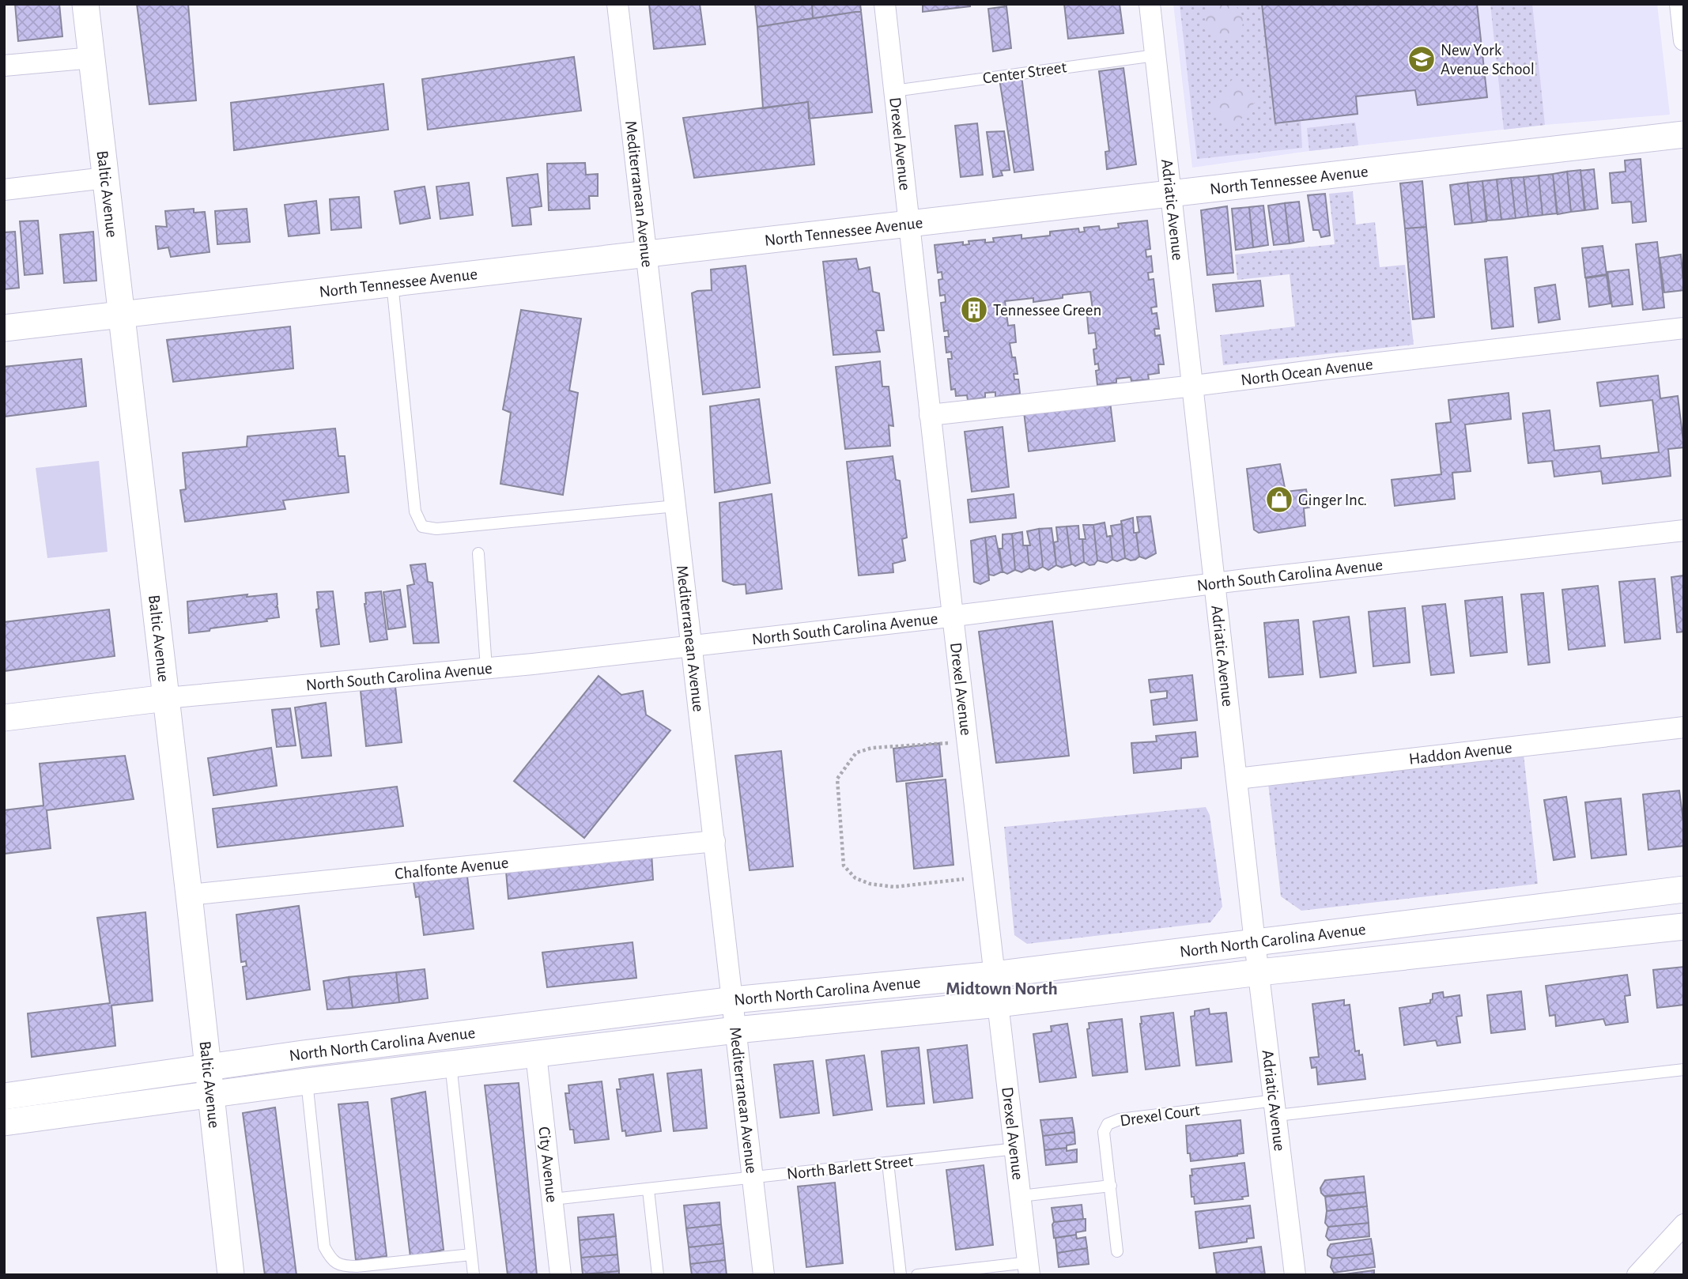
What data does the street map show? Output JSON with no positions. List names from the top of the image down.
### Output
{
  "streets": {
    "street": [
      "Drexel Avenue",
      "North Tennessee Avenue",
      "Baltic Avenue",
      "Mediterranean Avenue",
      "Adriatic Avenue",
      "North Ocean Avenue",
      "North South Carolina Avenue",
      "Haddon Avenue",
      "Chalfonte Avenue",
      "North North Carolina Avenue",
      "City Avenue"
    ],
    "lane": ["Center Street", "Drexel Court", "North Barlett Street"]
  },
  "crossings": [
    ["Center Street", "Drexel Avenue"],
    ["Center Street", "Adriatic Avenue"],
    ["Drexel Avenue", "North Tennessee Avenue"],
    ["Drexel Avenue", "North Ocean Avenue"],
    ["Drexel Avenue", "North South Carolina Avenue"],
    ["Drexel Avenue", "North North Carolina Avenue"],
    ["Drexel Avenue", "North Barlett Street"],
    ["North Tennessee Avenue", "Baltic Avenue"],
    ["North Tennessee Avenue", "Mediterranean Avenue"],
    ["North Tennessee Avenue", "Adriatic Avenue"],
    ["Baltic Avenue", "North South Carolina Avenue"],
    ["Baltic Avenue", "Chalfonte Avenue"],
    ["Baltic Avenue", "North North Carolina Avenue"],
    ["Mediterranean Avenue", "North South Carolina Avenue"],
    ["Mediterranean Avenue", "Chalfonte Avenue"],
    ["Mediterranean Avenue", "North North Carolina Avenue"],
    ["Mediterranean Avenue", "North Barlett Street"],
    ["Adriatic Avenue", "North Ocean Avenue"],
    ["Adriatic Avenue", "North South Carolina Avenue"],
    ["Adriatic Avenue", "Haddon Avenue"],
    ["Adriatic Avenue", "North North Carolina Avenue"],
    ["Adriatic Avenue", "Drexel Court"],
    ["North North Carolina Avenue", "City Avenue"],
    ["City Avenue", "North Barlett Street"]
  ],
  "districts": ["Midtown North"],
  "places": {
    "school or university": ["New York Avenue School"],
    "building": ["Tennessee Green"],
    "shop": ["Ginger Inc."]
  }
}
